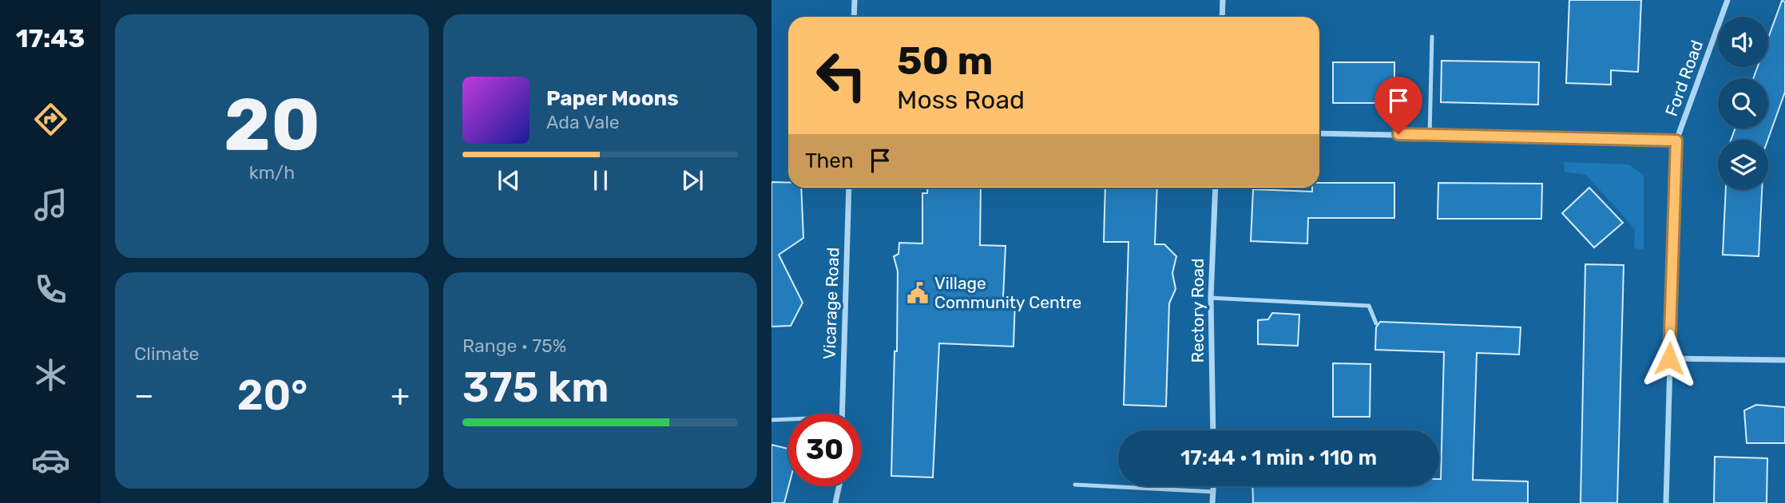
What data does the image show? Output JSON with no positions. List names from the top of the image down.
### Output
{
  "streets": {
    "street": ["Ford Road", "Vicarage Road", "Rectory Road"]
  },
  "places": {
    "public building": ["Village Community Centre"]
  },
  "page": {
    "tabs": "17:43",
    "tile": [
      ["20", "km/h"],
      "Climate",
      ["Range · 75%", "375 km"]
    ],
    "turn": ["50 m", "Moss Road"],
    "song": ["Paper Moons", "Ada Vale"],
    "then": "Then",
    "heat": ["−", "20°", "+"],
    "limit": "30",
    "trip": "17:44 · 1 min · 110 m"
  }
}
